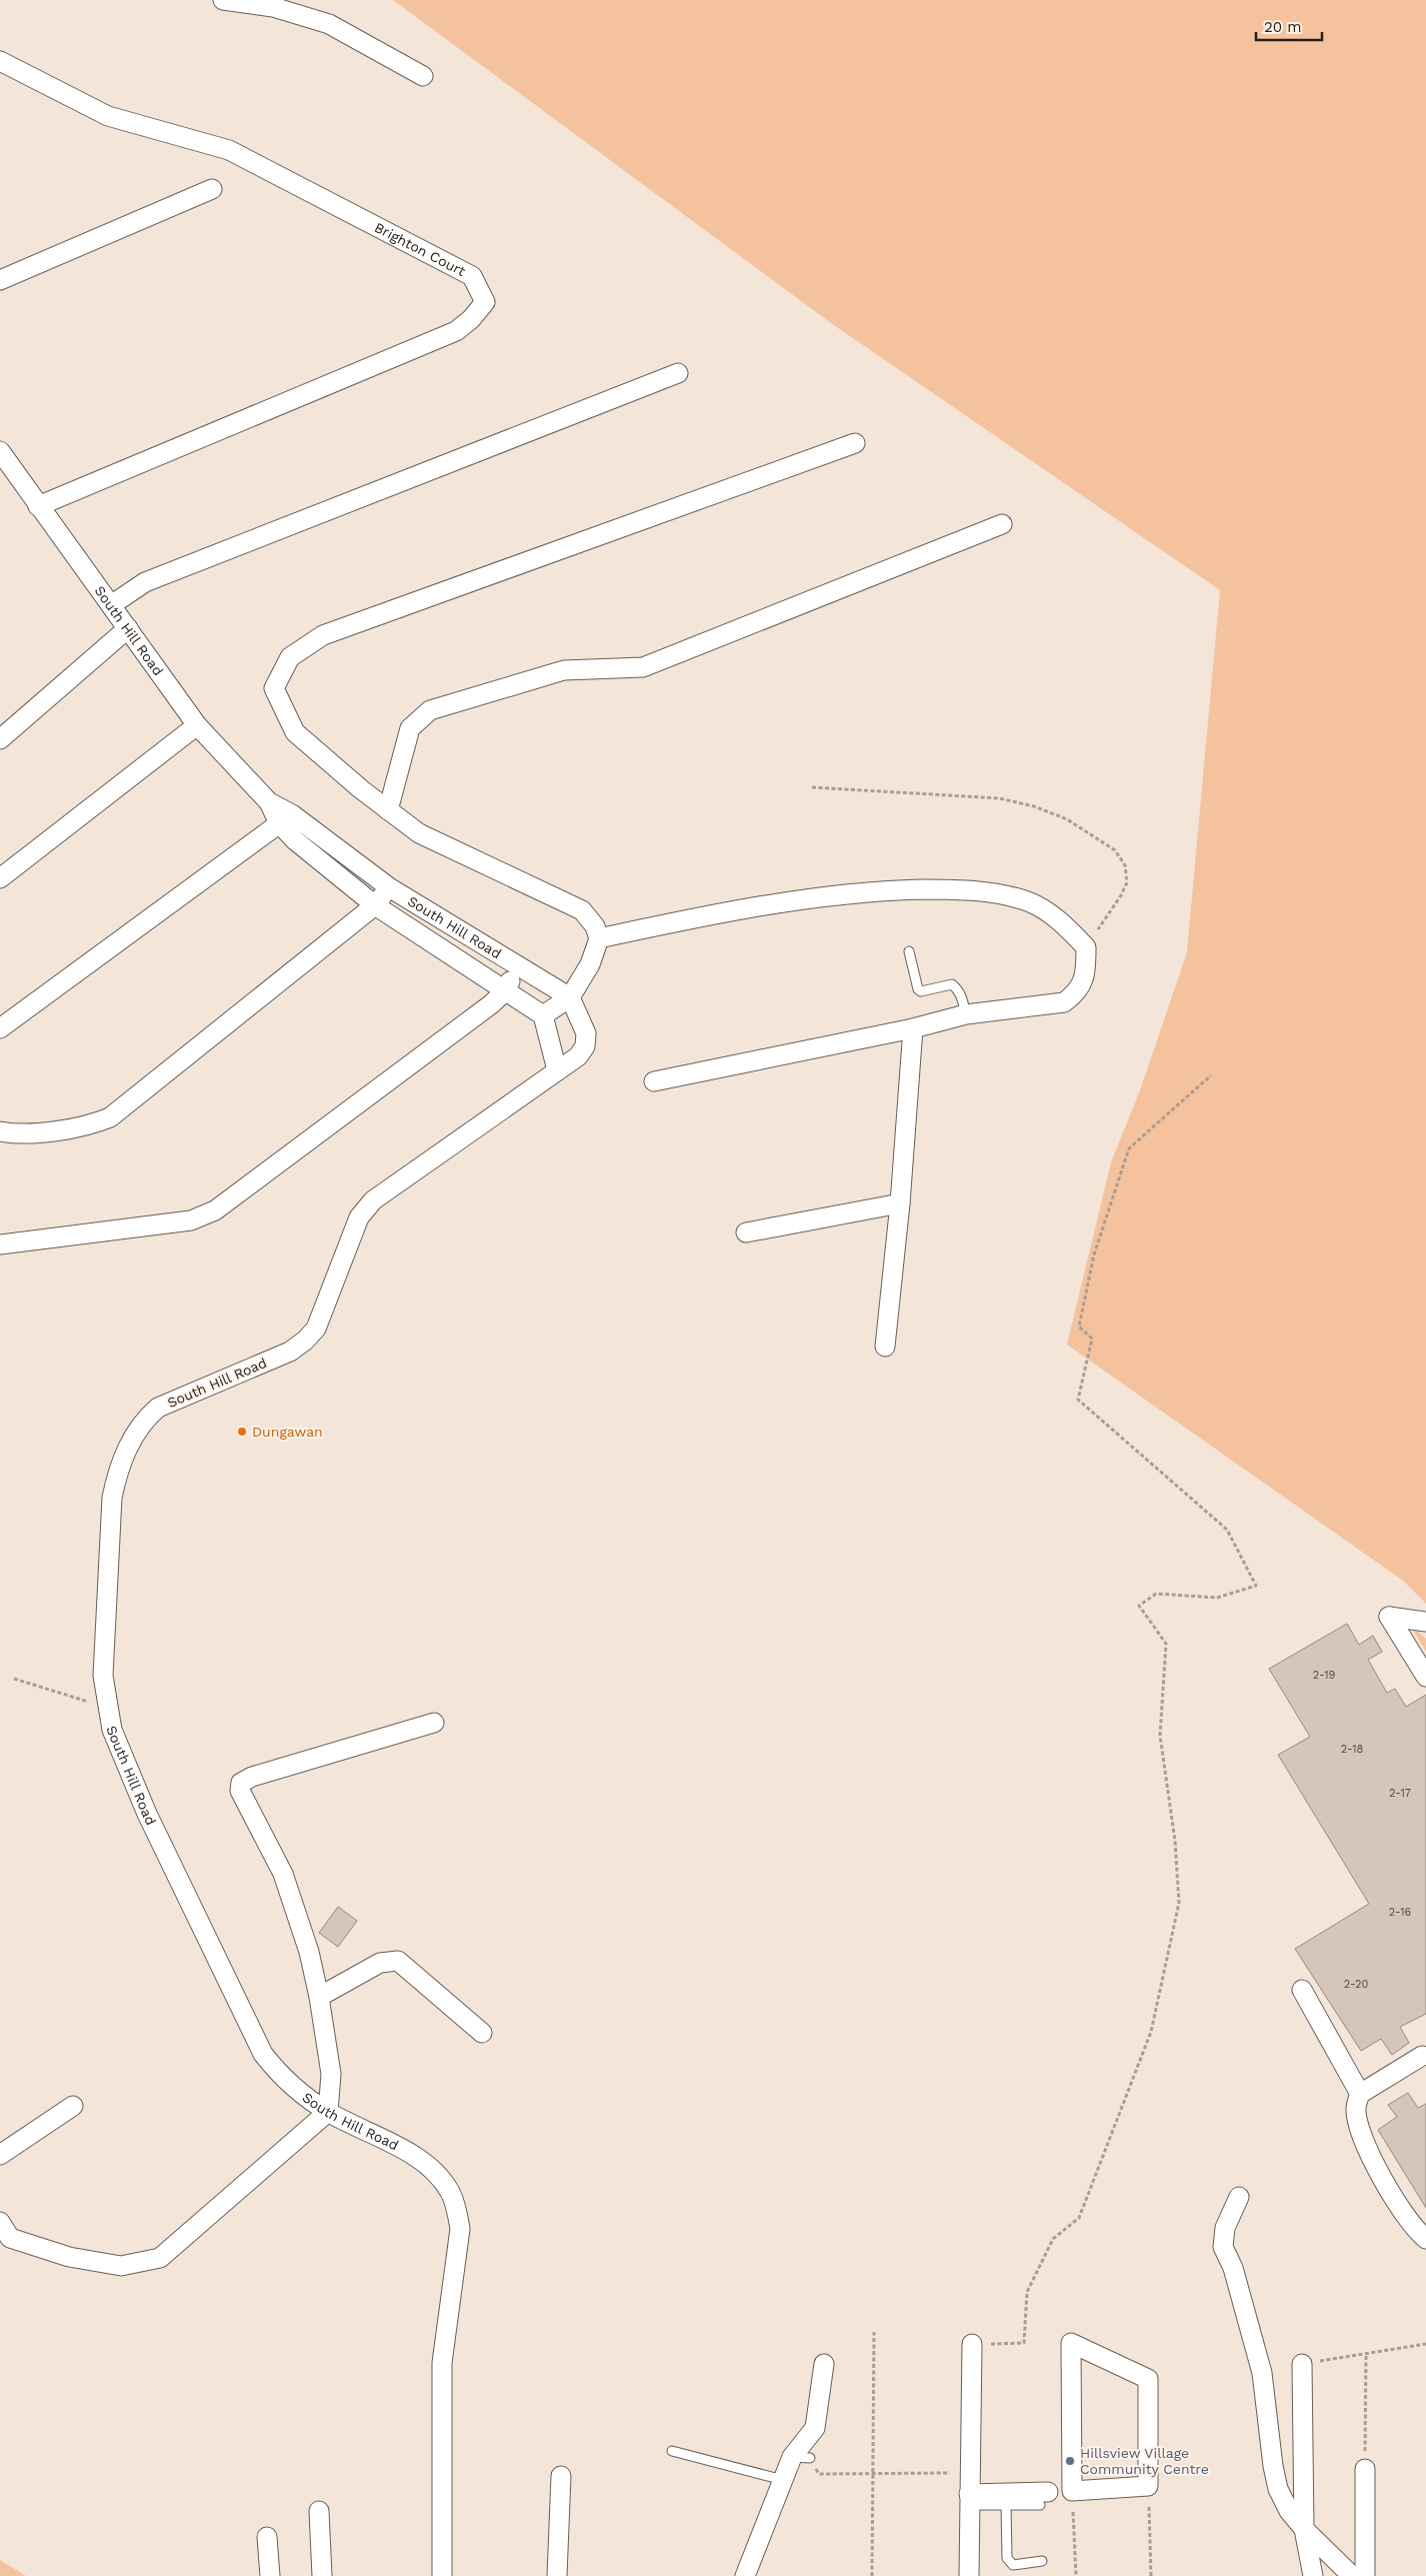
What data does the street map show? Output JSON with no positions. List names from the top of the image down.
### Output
{
  "streets": {
    "street": ["Brighton Court", "South Hill Road"]
  },
  "crossings": [
    ["Brighton Court", "South Hill Road"]
  ],
  "places": ["Dungawan", "Hillsview Village Community Centre"],
  "house_numbers": [
    "2-19",
    "2-18",
    "2-17",
    "2-16",
    "2-20"
  ],
  "scale_bar": "20 m"
}
